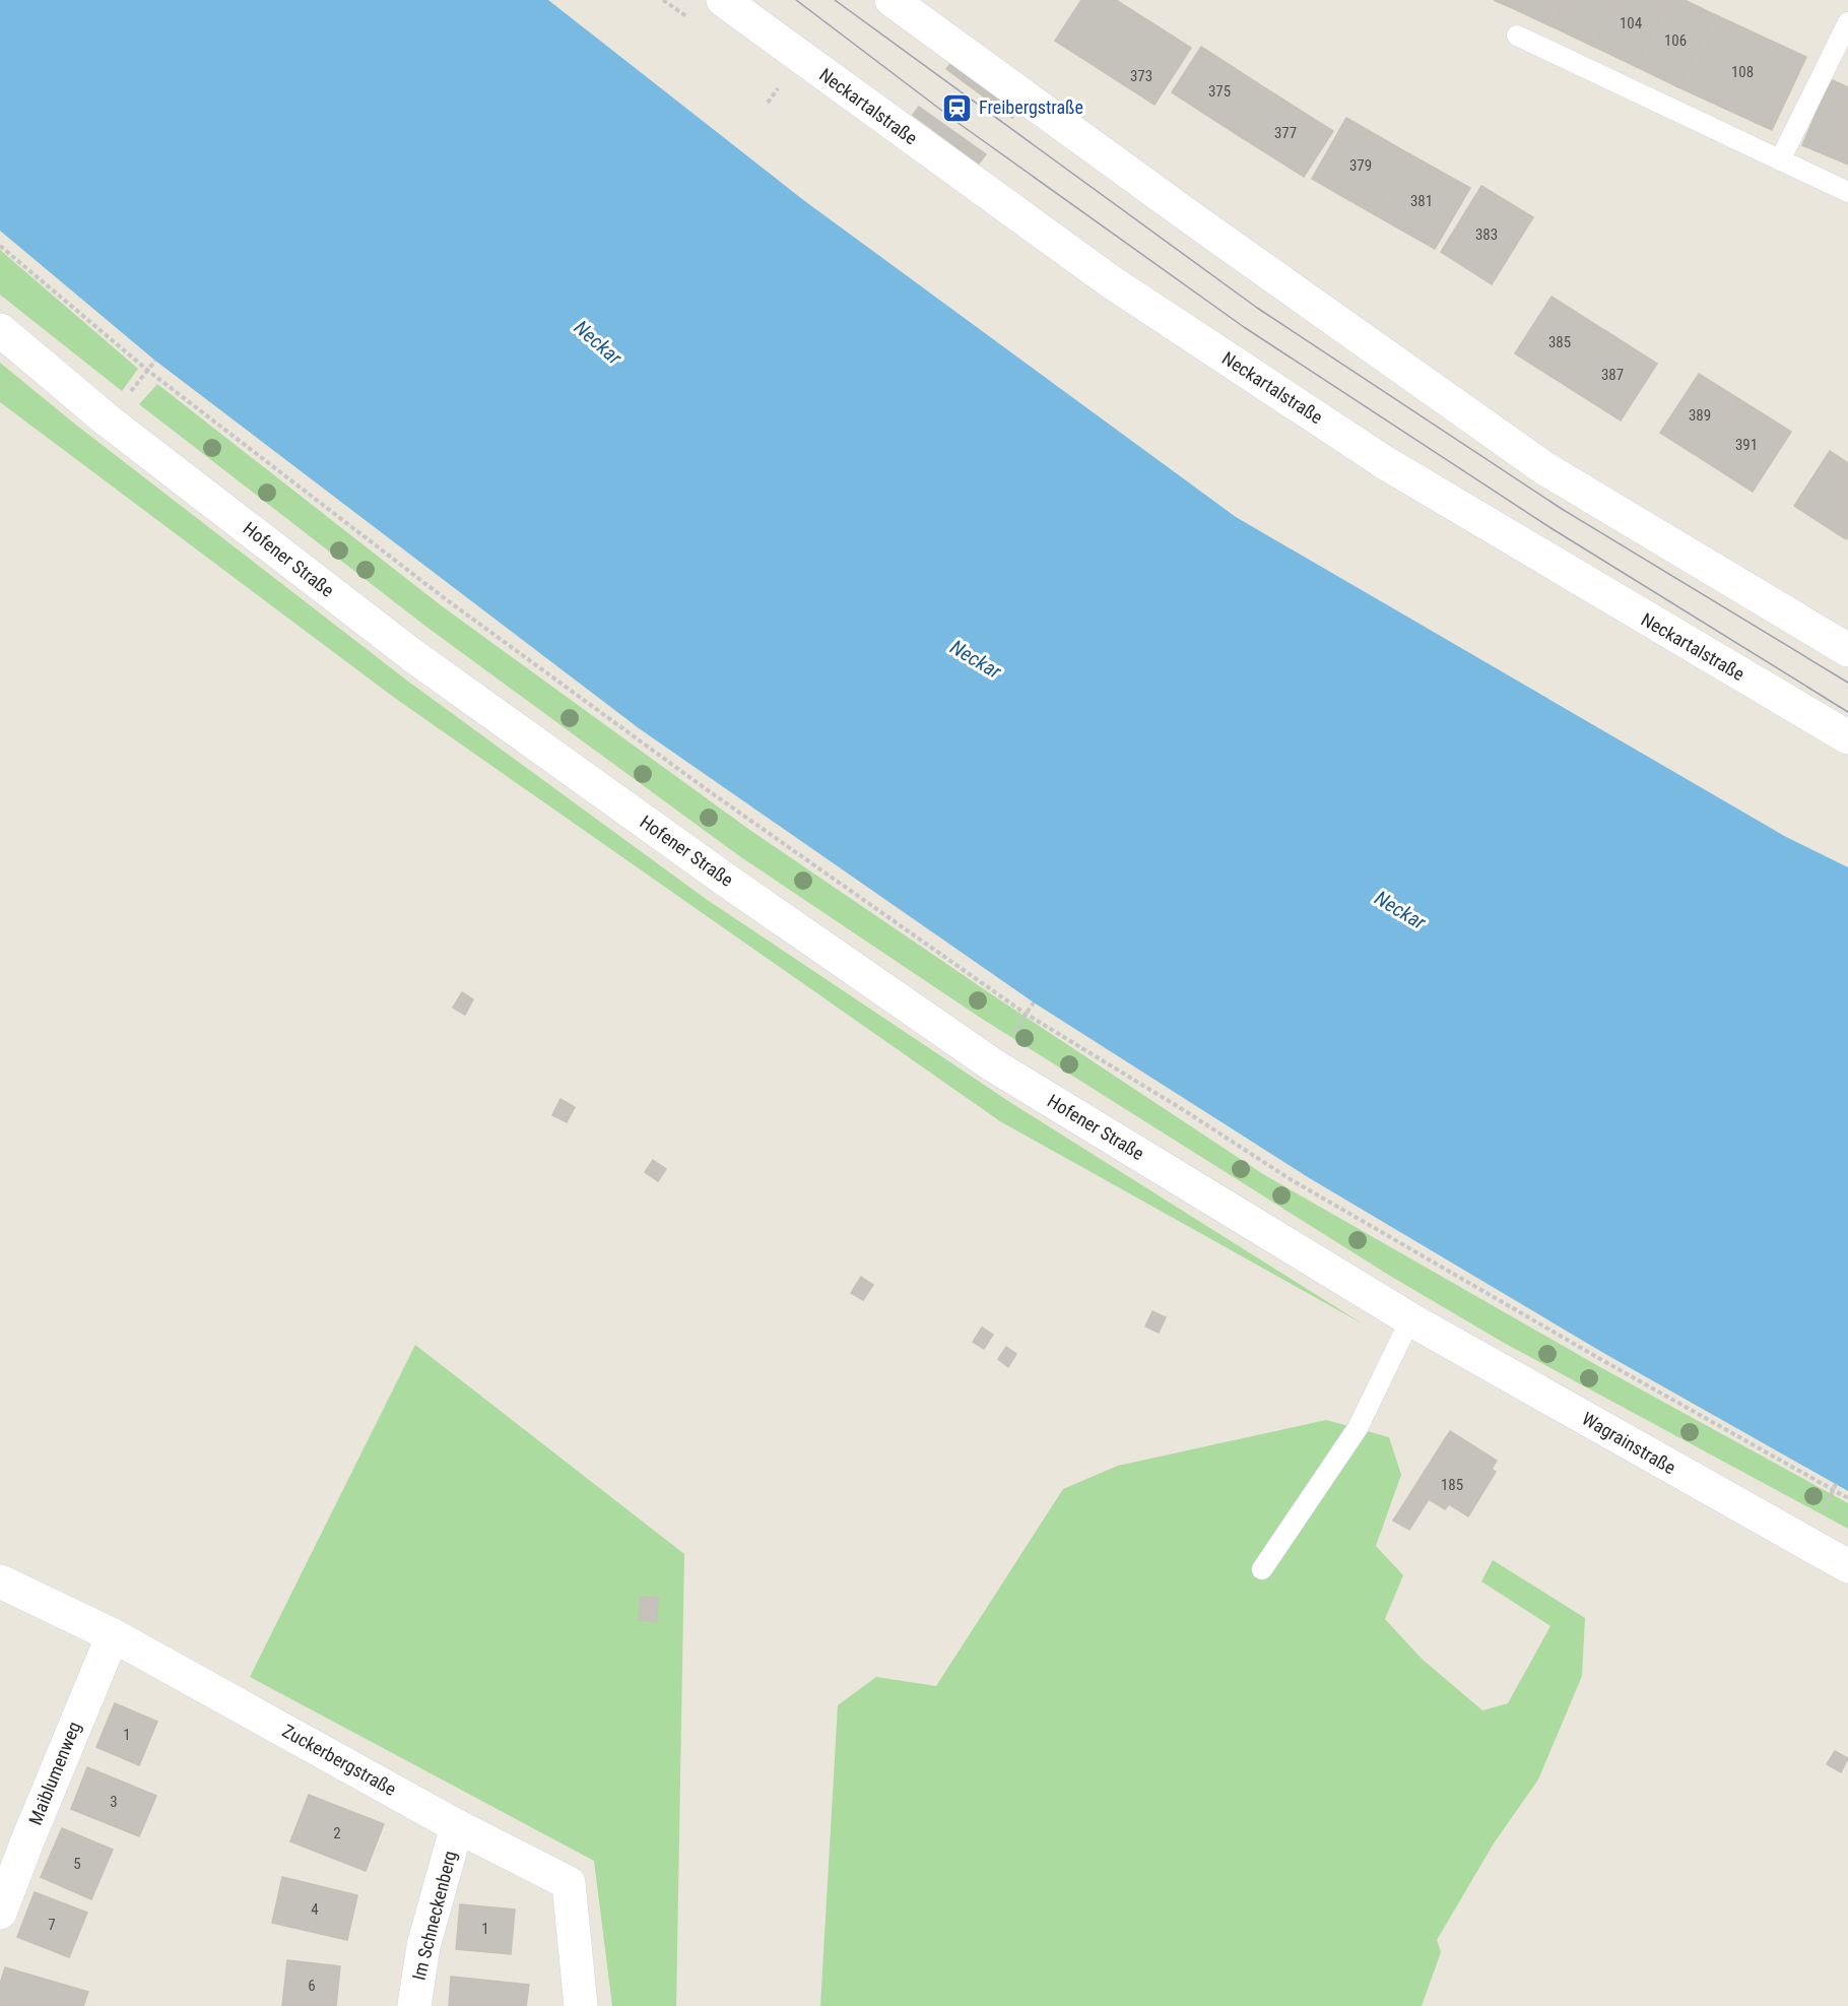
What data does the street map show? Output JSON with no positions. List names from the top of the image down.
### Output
{
  "streets": {
    "street": [
      "Neckartalstraße",
      "Hofener Straße",
      "Wagrainstraße",
      "Zuckerbergstraße",
      "Maiblumenweg",
      "Im Schneckenberg"
    ]
  },
  "crossings": [
    ["Hofener Straße", "Wagrainstraße"],
    ["Zuckerbergstraße", "Maiblumenweg"],
    ["Zuckerbergstraße", "Im Schneckenberg"]
  ],
  "water": ["Neckar"],
  "places": {
    "station": ["Freibergstraße"]
  },
  "house_numbers": [
    "104",
    "106",
    "108",
    "373",
    "375",
    "377",
    "379",
    "381",
    "383",
    "385",
    "387",
    "389",
    "391",
    "185",
    "1",
    "3",
    "2",
    "5",
    "4",
    "7",
    "1",
    "6"
  ]
}
